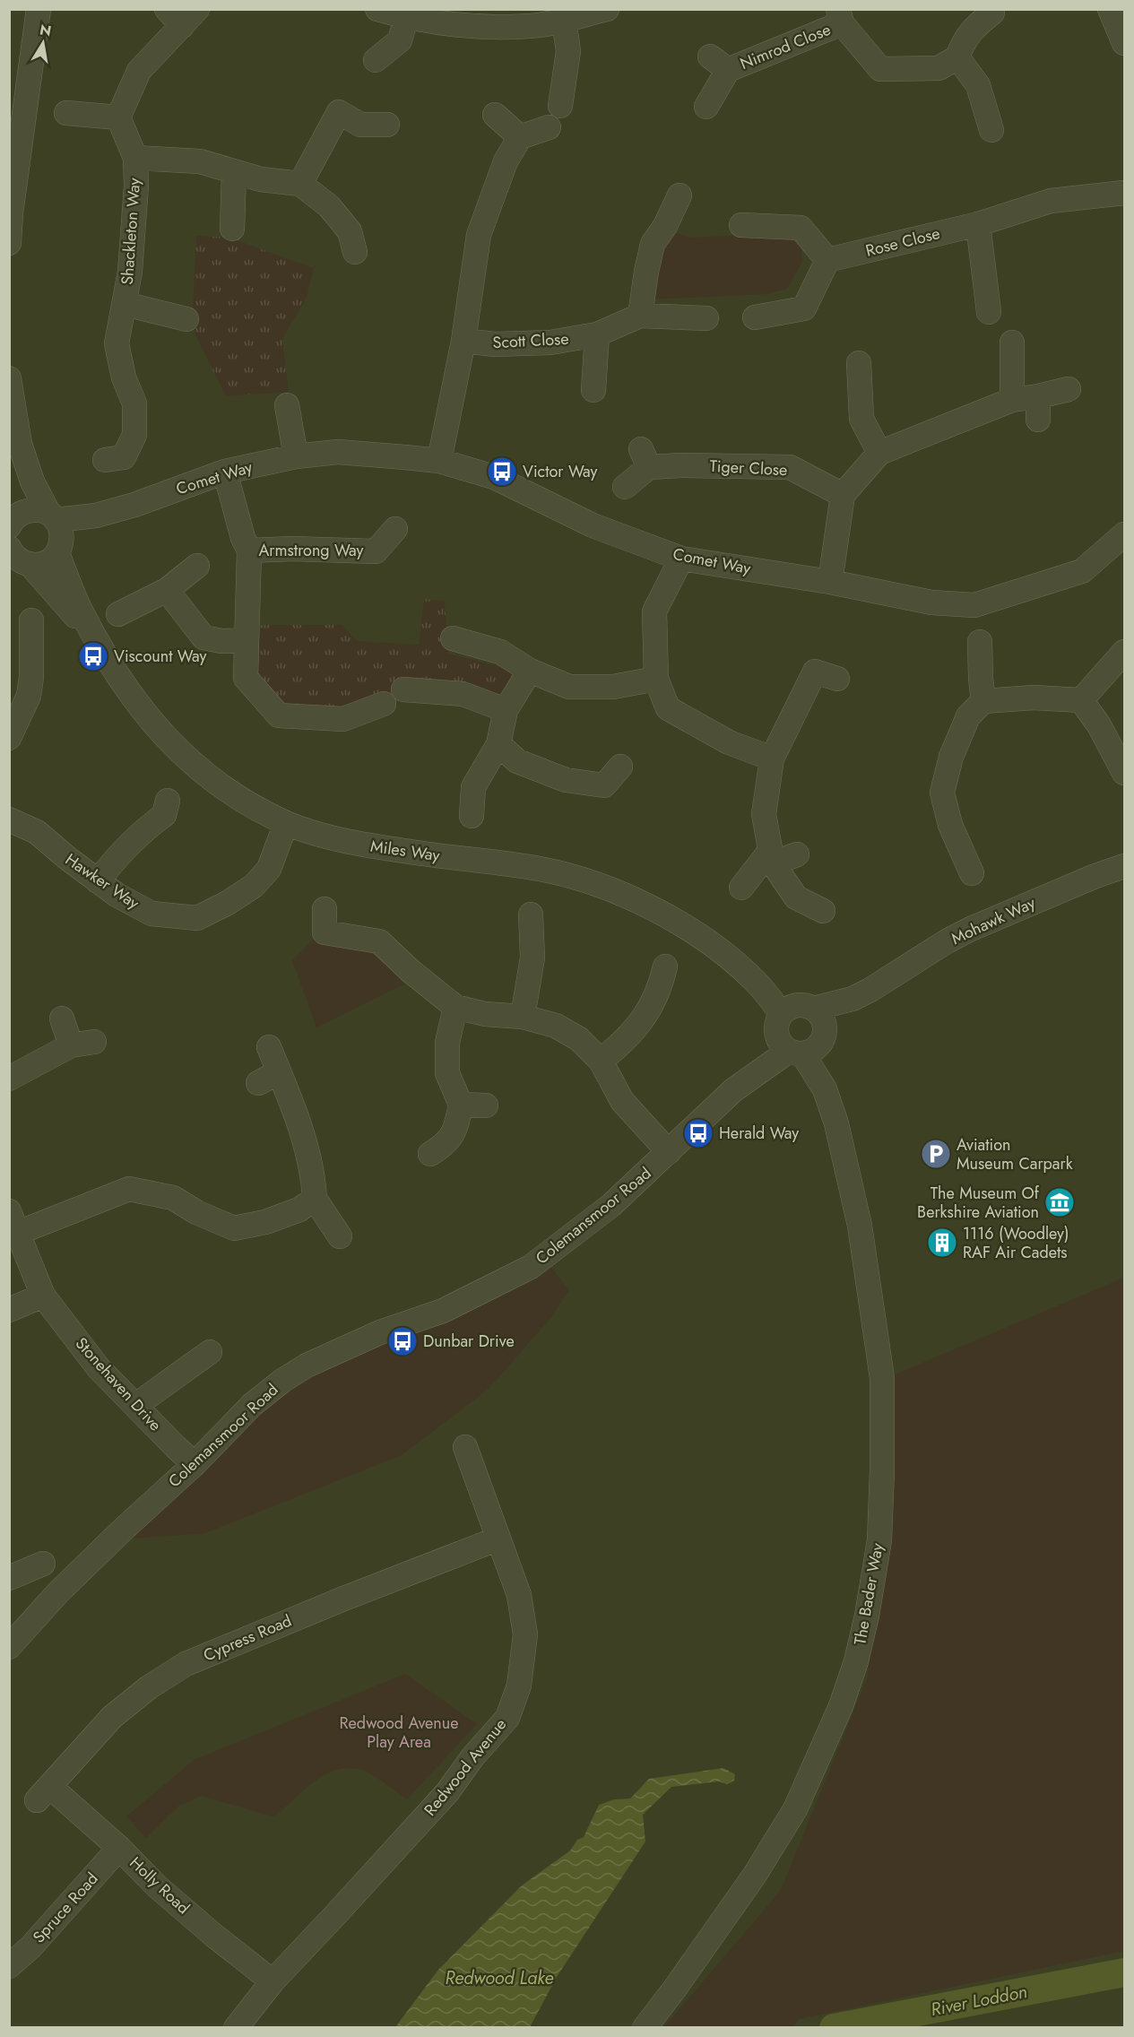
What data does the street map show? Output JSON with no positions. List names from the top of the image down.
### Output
{
  "streets": {
    "street": [
      "Nimrod Close",
      "Shackleton Way",
      "Rose Close",
      "Scott Close",
      "Tiger Close",
      "Comet Way",
      "Armstrong Way",
      "Miles Way",
      "Hawker Way",
      "Mohawk Way",
      "Colemansmoor Road",
      "Stonehaven Drive",
      "The Bader Way",
      "Cypress Road",
      "Redwood Avenue",
      "Holly Road",
      "Spruce Road"
    ]
  },
  "crossings": [
    ["Comet Way", "Armstrong Way"],
    ["Comet Way", "Miles Way"],
    ["Miles Way", "Hawker Way"],
    ["Miles Way", "Mohawk Way"],
    ["Miles Way", "Colemansmoor Road"],
    ["Mohawk Way", "Colemansmoor Road"],
    ["Mohawk Way", "The Bader Way"],
    ["Colemansmoor Road", "Stonehaven Drive"],
    ["Colemansmoor Road", "The Bader Way"],
    ["Cypress Road", "Redwood Avenue"],
    ["Cypress Road", "Holly Road"],
    ["Redwood Avenue", "Holly Road"],
    ["Holly Road", "Spruce Road"]
  ],
  "water": ["Redwood Lake", "River Loddon"],
  "parks": ["Redwood Avenue Play Area"],
  "places": {
    "bus stop": [
      "Victor Way",
      "Viscount Way",
      "Herald Way",
      "Dunbar Drive"
    ],
    "parking": ["Aviation Museum Carpark"],
    "museum": ["The Museum Of Berkshire Aviation"],
    "building": ["1116 (Woodley) RAF Air Cadets"]
  },
  "north": "top"
}
